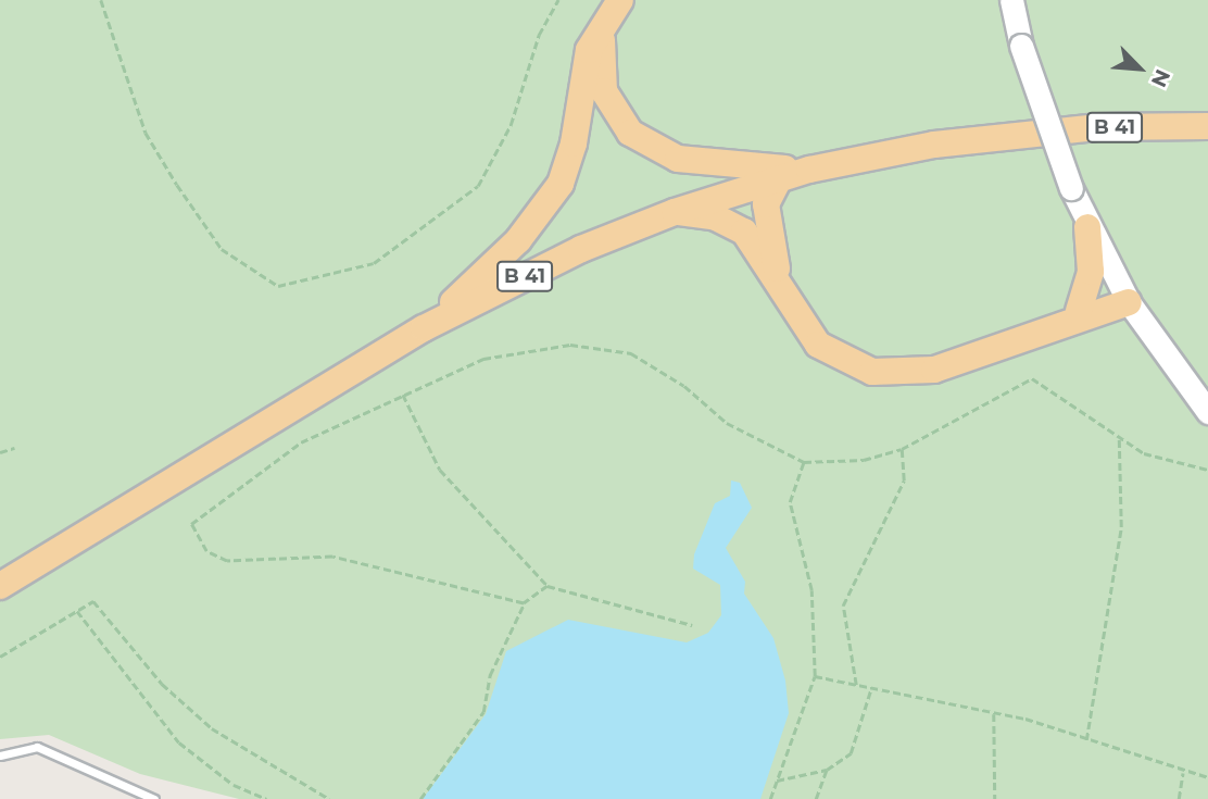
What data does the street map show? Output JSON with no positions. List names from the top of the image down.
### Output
{
  "streets": {
    "highway": ["B 41"]
  },
  "north": "bottom right"
}
